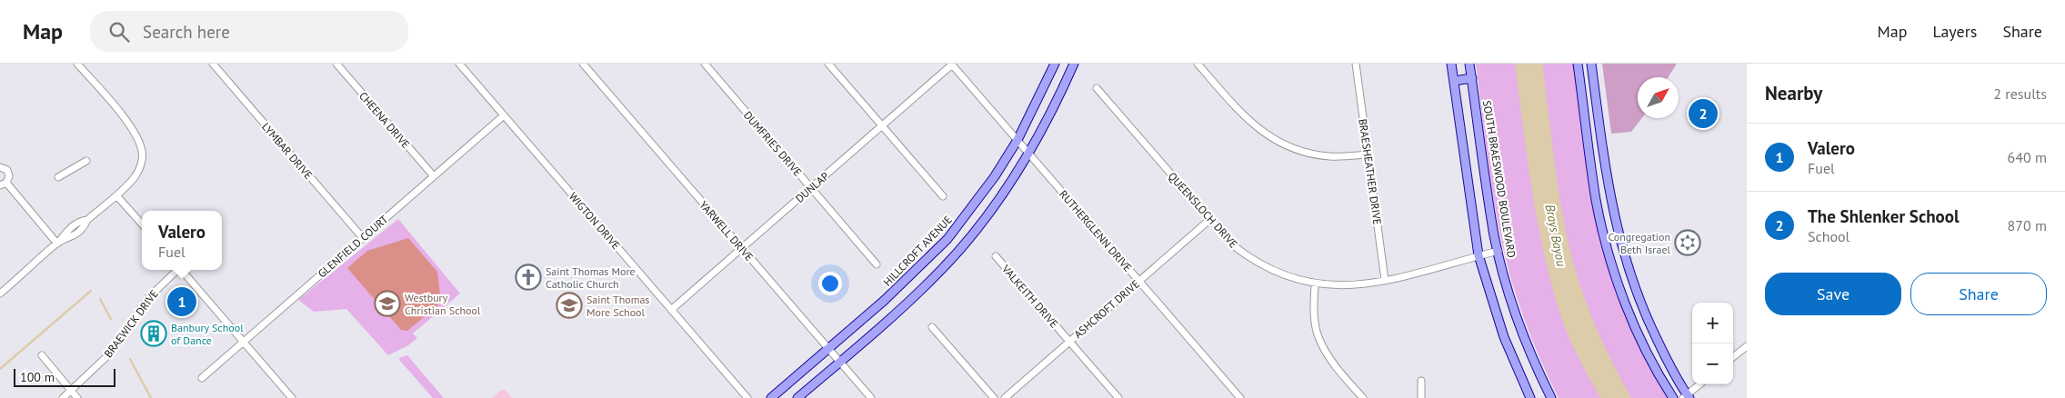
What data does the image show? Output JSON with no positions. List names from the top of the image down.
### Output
{
  "streets": {
    "main road": ["SOUTH BRAESWOOD BOULEVARD", "HILLCROFT AVENUE"],
    "street": [
      "CHEENA DRIVE",
      "DUMFRIES DRIVE",
      "LYMBAR DRIVE",
      "BRAESHEATHER DRIVE",
      "DUNLAP",
      "QUEENSLOCH DRIVE",
      "WIGTON DRIVE",
      "YARWELL DRIVE",
      "RUTHERGLENN DRIVE",
      "GLENFIELD COURT",
      "VALKEITH DRIVE",
      "ASHCROFT DRIVE",
      "BRAEWICK DRIVE"
    ]
  },
  "crossings": [
    ["CHEENA DRIVE", "GLENFIELD COURT"],
    ["DUMFRIES DRIVE", "DUNLAP"],
    ["LYMBAR DRIVE", "GLENFIELD COURT"],
    ["BRAESHEATHER DRIVE", "QUEENSLOCH DRIVE"],
    ["SOUTH BRAESWOOD BOULEVARD", "QUEENSLOCH DRIVE"],
    ["DUNLAP", "WIGTON DRIVE"],
    ["DUNLAP", "YARWELL DRIVE"],
    ["DUNLAP", "RUTHERGLENN DRIVE"],
    ["QUEENSLOCH DRIVE", "ASHCROFT DRIVE"],
    ["WIGTON DRIVE", "GLENFIELD COURT"],
    ["YARWELL DRIVE", "HILLCROFT AVENUE"],
    ["RUTHERGLENN DRIVE", "HILLCROFT AVENUE"],
    ["RUTHERGLENN DRIVE", "ASHCROFT DRIVE"],
    ["VALKEITH DRIVE", "ASHCROFT DRIVE"]
  ],
  "water": ["Brays Bayou"],
  "places": {
    "synagogue": ["Congregation Beth Israel"],
    "church": ["Saint Thomas More Catholic Church"],
    "school or university": ["Westbury Christian School", "Saint Thomas More School"],
    "building": ["Banbury School of Dance"]
  },
  "scale_bar": "100 m",
  "north": "top right",
  "page": {
    "header": "Map",
    "search": "Search here",
    "nav": ["Map", "Layers", "Share"],
    "heading": ["Nearby", "2 results"],
    "pins": ["2", "1"],
    "list": [
      {
        "mark": "1",
        "name": "Valero",
        "note": "Fuel",
        "value": "640 m"
      },
      {
        "mark": "2",
        "name": "The Shlenker School",
        "note": "School",
        "value": "870 m"
      }
    ],
    "popup": ["Valero", "Fuel"],
    "buttons": ["Save", "Share"],
    "map_buttons": ["+", "−"],
    "scale": "100 m"
  }
}
